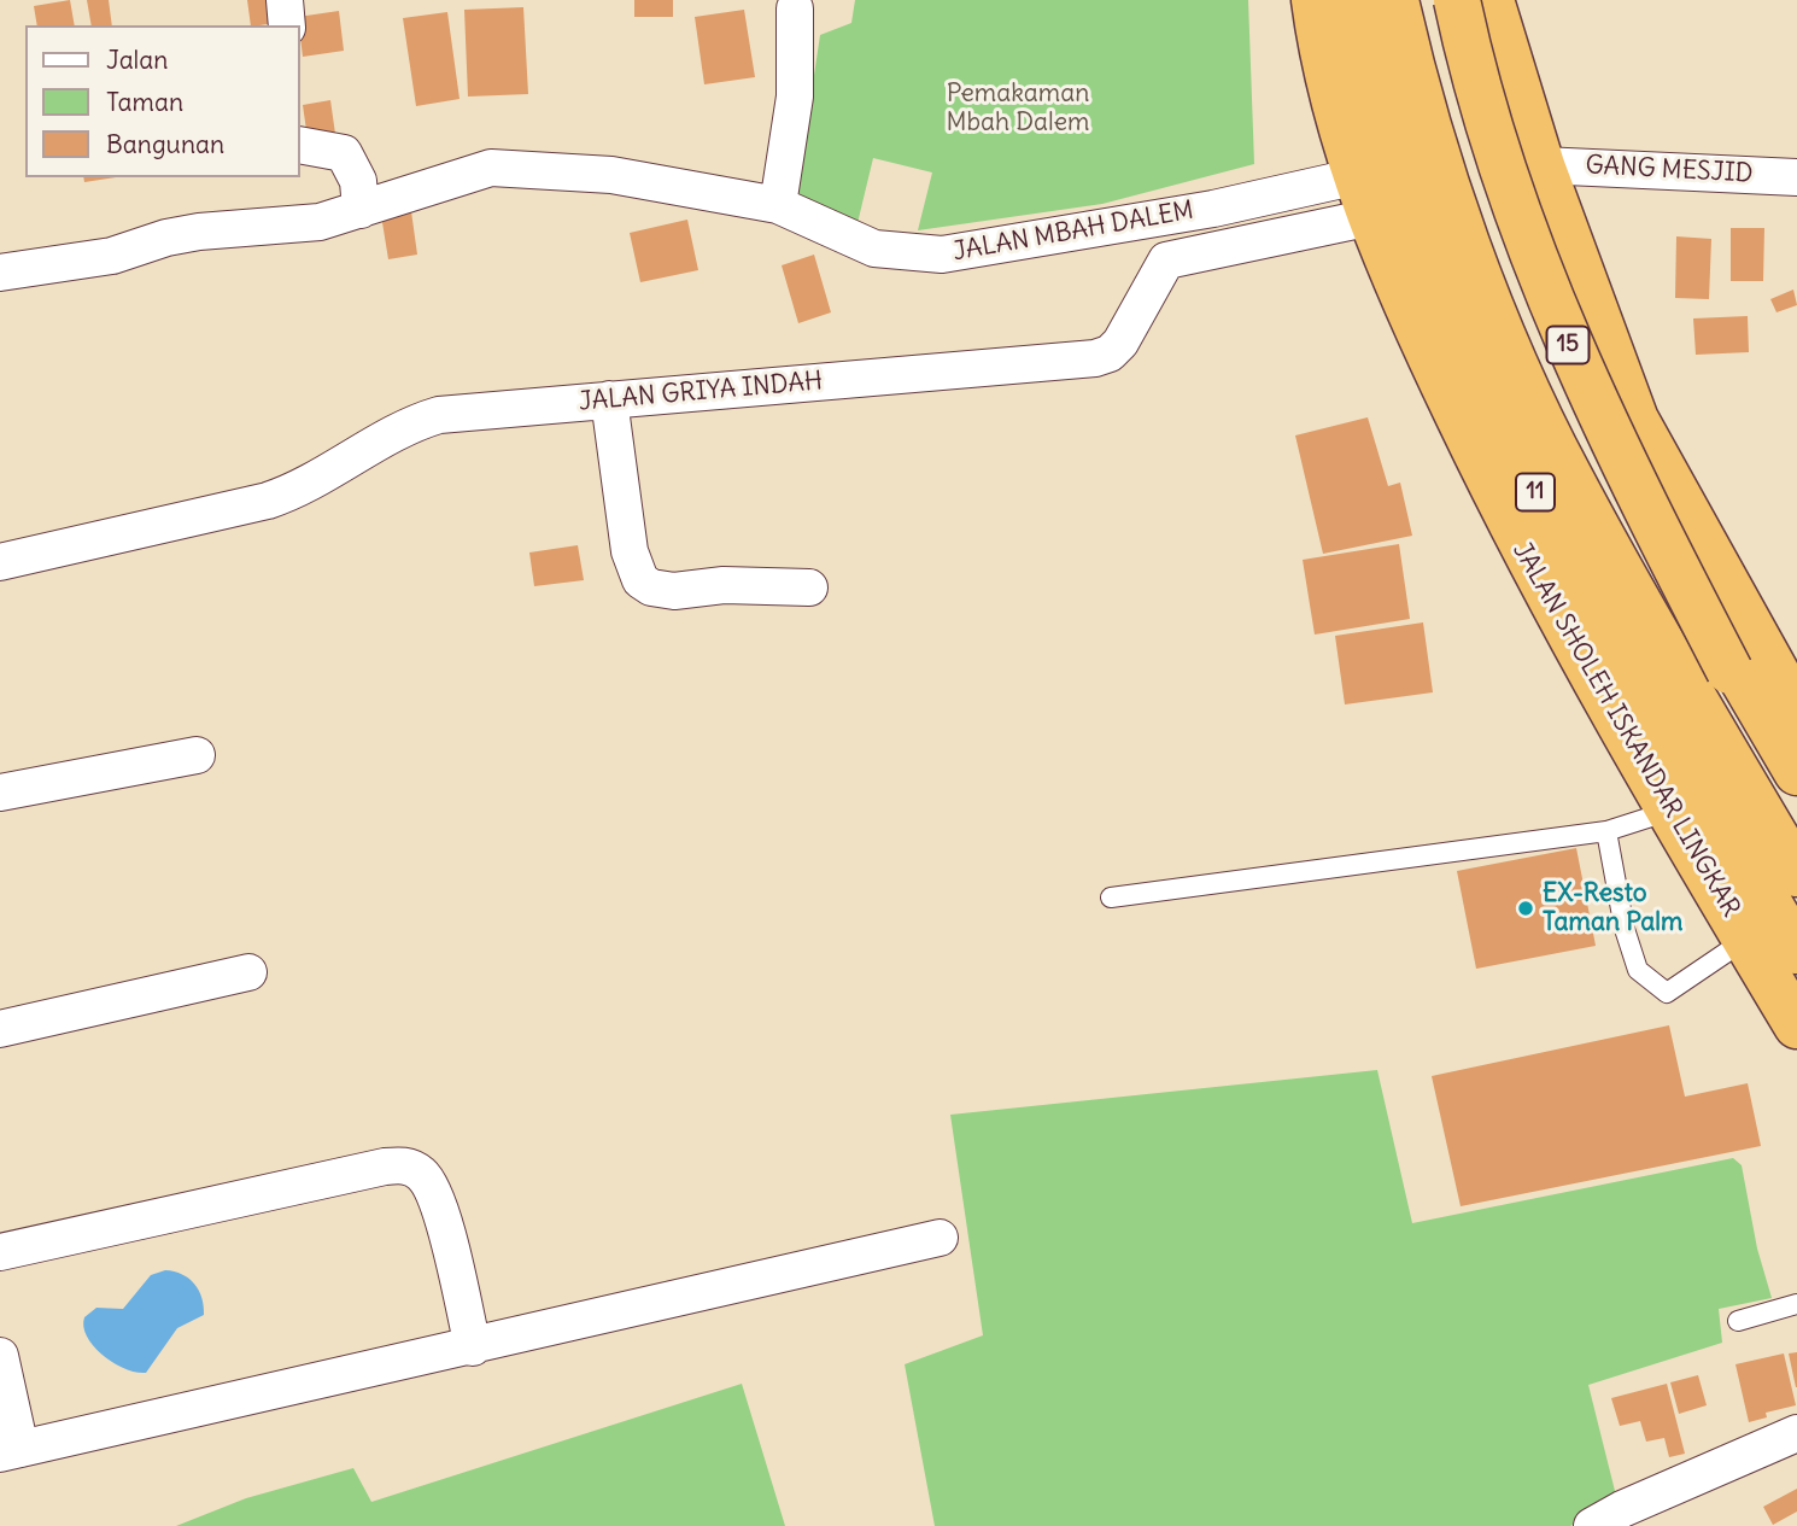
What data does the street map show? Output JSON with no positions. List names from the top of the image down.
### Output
{
  "streets": {
    "highway": ["15", "11", "JALAN SHOLEH ISKANDAR LINGKAR"],
    "street": ["GANG MESJID", "JALAN MBAH DALEM", "JALAN GRIYA INDAH"]
  },
  "crossings": [
    ["JALAN MBAH DALEM", "JALAN GRIYA INDAH"],
    ["JALAN MBAH DALEM", "JALAN SHOLEH ISKANDAR LINGKAR"],
    ["JALAN GRIYA INDAH", "JALAN SHOLEH ISKANDAR LINGKAR"]
  ],
  "parks": ["Pemakaman Mbah Dalem"],
  "places": ["EX-Resto Taman Palm"],
  "legend": ["Jalan", "Taman", "Bangunan"]
}
